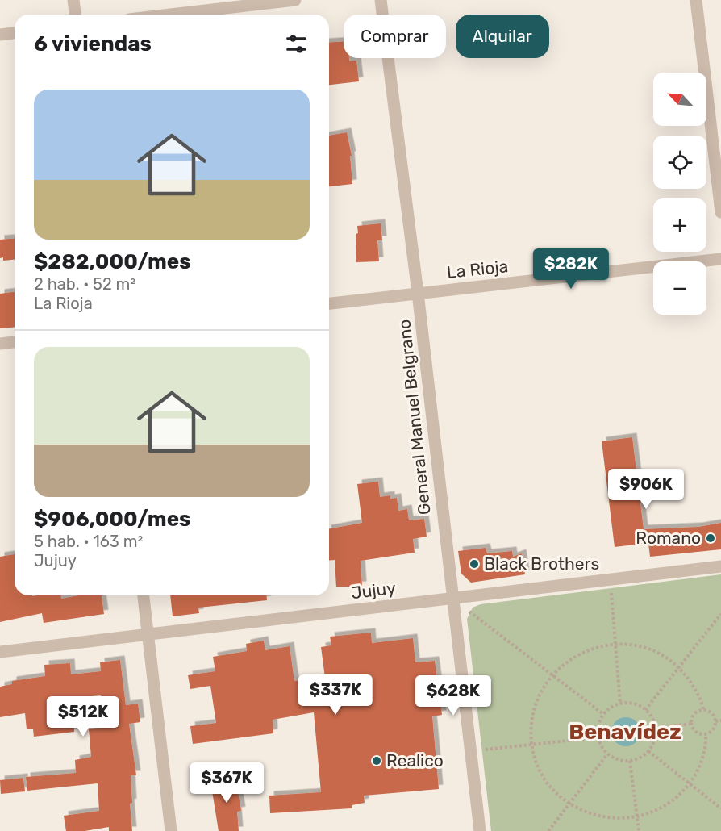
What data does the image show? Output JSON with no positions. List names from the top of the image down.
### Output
{
  "streets": {
    "street": ["La Rioja", "General Manuel Belgrano", "Jujuy"]
  },
  "crossings": [
    ["La Rioja", "General Manuel Belgrano"],
    ["General Manuel Belgrano", "Jujuy"]
  ],
  "districts": ["Benavídez"],
  "places": ["Romano", "Black Brothers", "Realico"],
  "north": "top left",
  "page": {
    "chip": ["Comprar", "Alquilar"],
    "heading": "6 viviendas",
    "map_buttons": ["+", "−"],
    "list": [
      {
        "name": "$282,000/mes",
        "note": "2 hab. · 52 m² · La Rioja"
      },
      {
        "name": "$906,000/mes",
        "note": "5 hab. · 163 m² · Jujuy"
      }
    ],
    "price": [
      "$282K",
      "$906K",
      "$337K",
      "$628K",
      "$512K",
      "$367K"
    ]
  }
}
